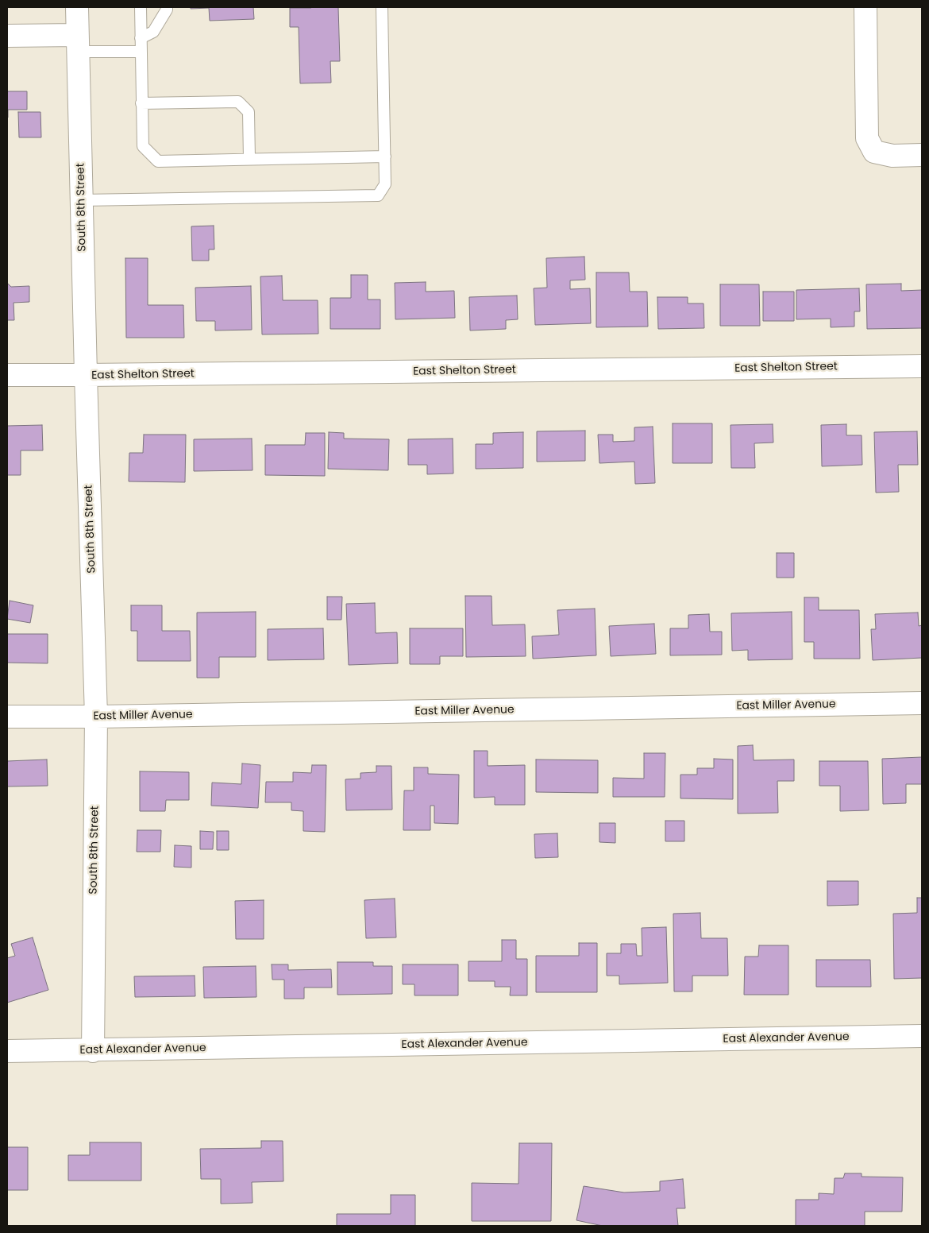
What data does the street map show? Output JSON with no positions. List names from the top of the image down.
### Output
{
  "streets": {
    "street": [
      "South 8th Street",
      "East Shelton Street",
      "East Miller Avenue",
      "East Alexander Avenue"
    ]
  },
  "crossings": [
    ["South 8th Street", "East Shelton Street"],
    ["South 8th Street", "East Miller Avenue"],
    ["South 8th Street", "East Alexander Avenue"]
  ]
}
